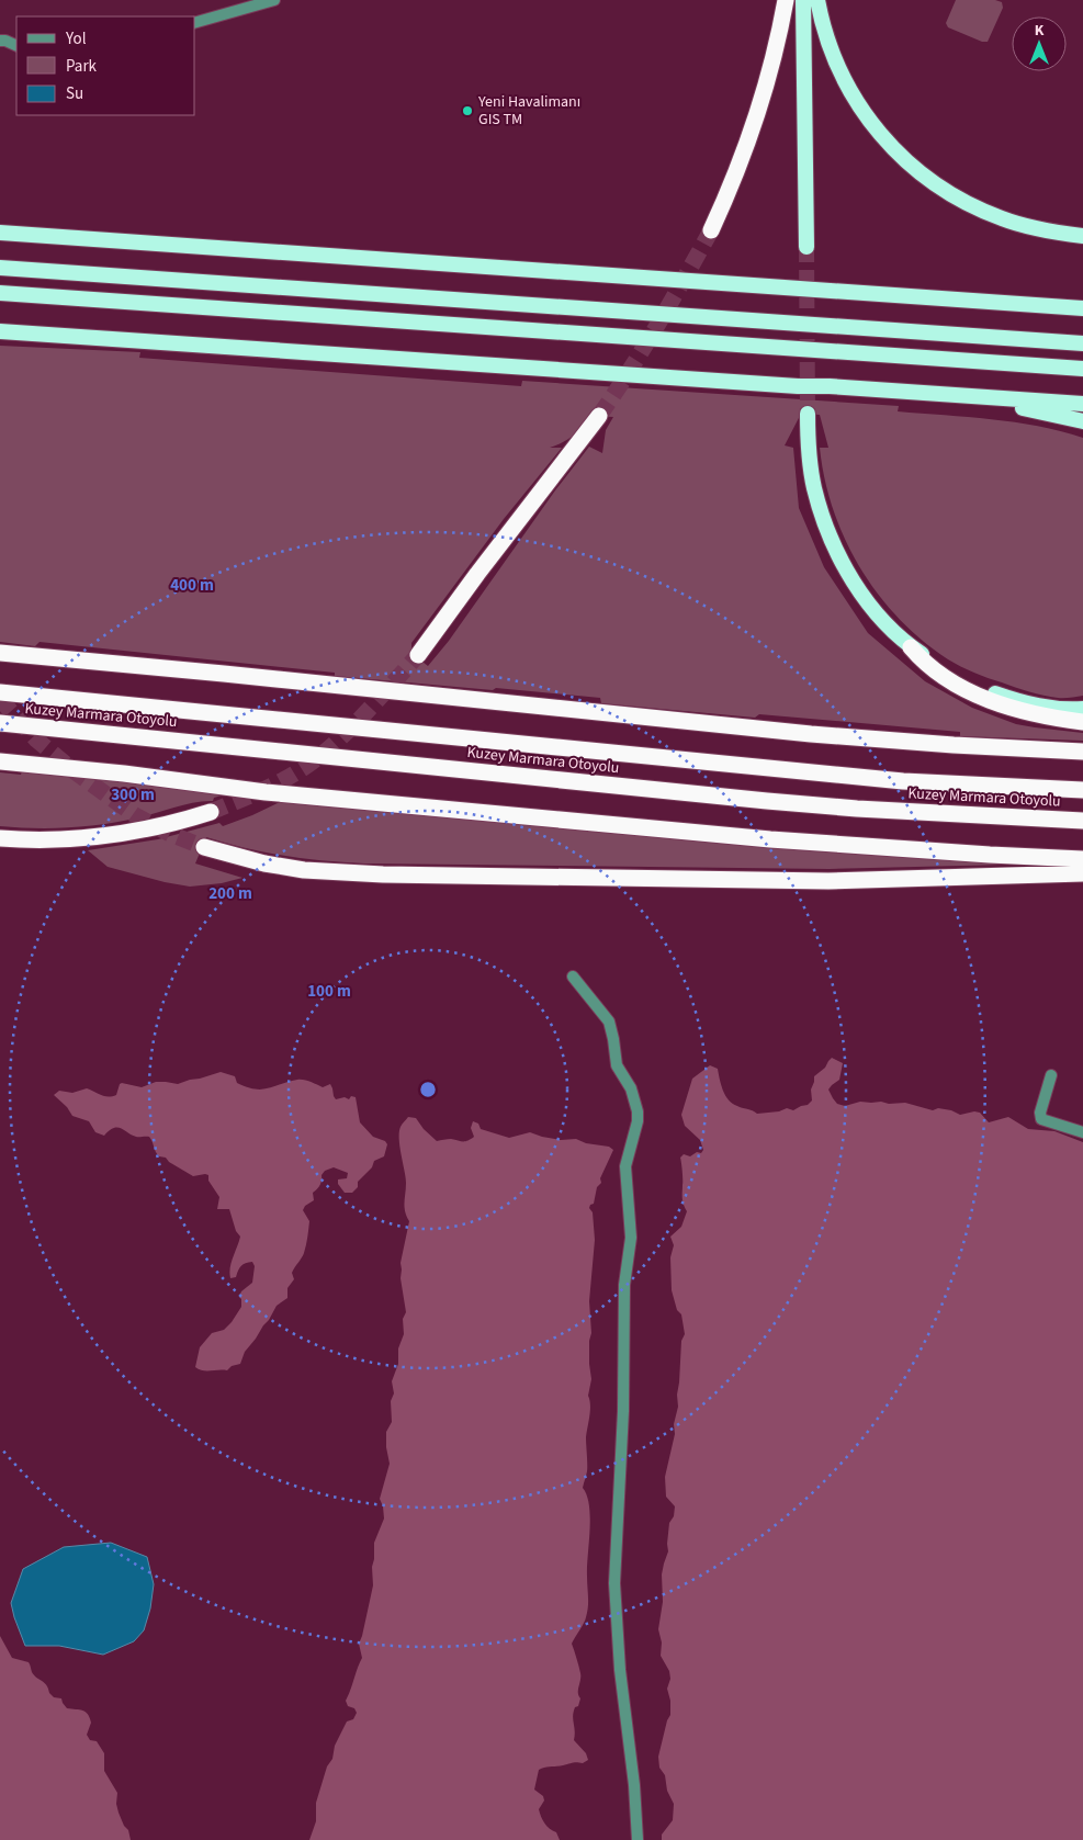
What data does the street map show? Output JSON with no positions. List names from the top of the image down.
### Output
{
  "streets": {
    "highway": ["Kuzey Marmara Otoyolu"]
  },
  "places": ["Yeni Havalimanı GIS TM"],
  "legend": ["Yol", "Park", "Su"],
  "north": "top",
  "rings": [
    "400 m",
    "300 m",
    "200 m",
    "100 m"
  ]
}
